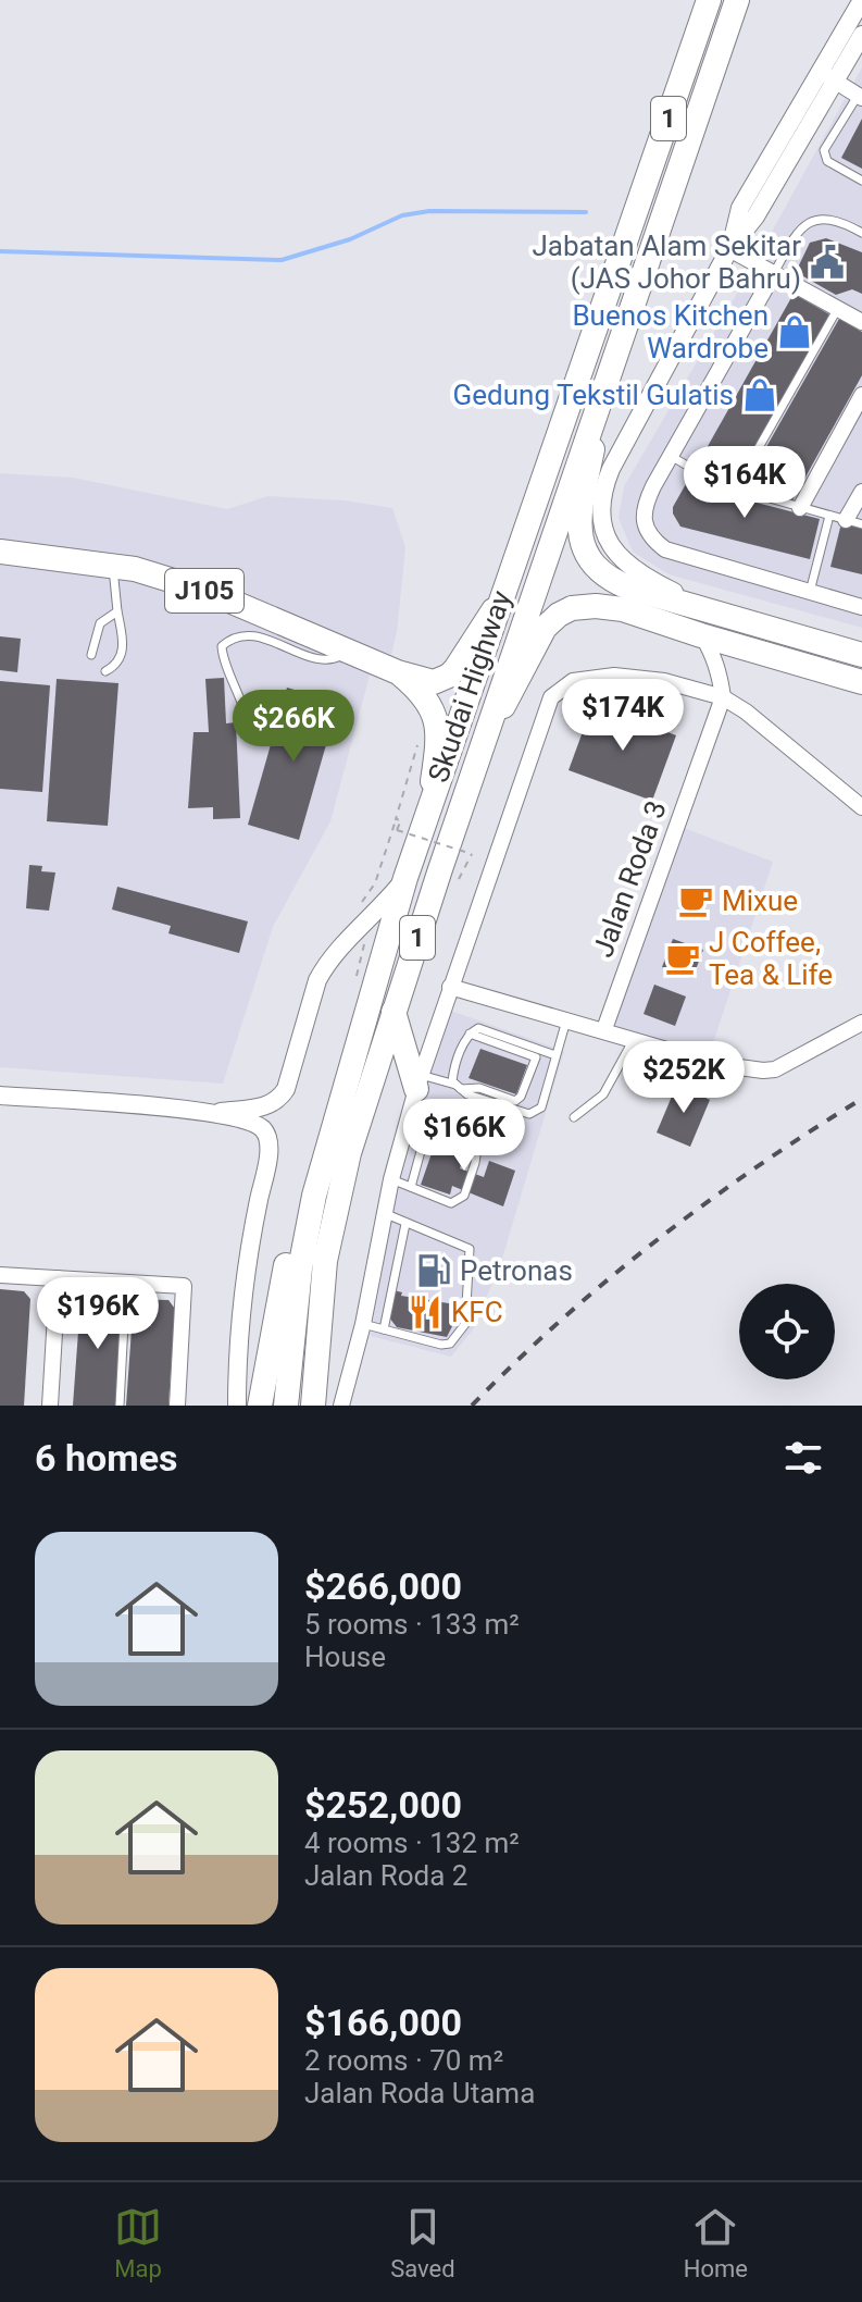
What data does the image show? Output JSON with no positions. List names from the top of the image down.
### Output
{
  "streets": {
    "main road": ["1", "J105", "Skudai Highway"],
    "street": ["Jalan Roda 3"]
  },
  "crossings": [
    ["J105", "Skudai Highway"]
  ],
  "places": {
    "public building": ["Jabatan Alam Sekitar (JAS Johor Bahru)"],
    "shop": ["Buenos Kitchen Wardrobe", "Gedung Tekstil Gulatis"],
    "cafe": ["Mixue", "J Coffee, Tea & Life"],
    "fuel station": ["Petronas"],
    "restaurant": ["KFC"]
  },
  "page": {
    "price": [
      "$164K",
      "$174K",
      "$266K",
      "$252K",
      "$166K",
      "$196K"
    ],
    "heading": "6 homes",
    "list": [
      {
        "name": "$266,000",
        "note": "5 rooms · 133 m² · House"
      },
      {
        "name": "$252,000",
        "note": "4 rooms · 132 m² · Jalan Roda 2"
      },
      {
        "name": "$166,000",
        "note": "2 rooms · 70 m² · Jalan Roda Utama"
      }
    ],
    "tabs": ["Map", "Saved", "Home"]
  }
}
